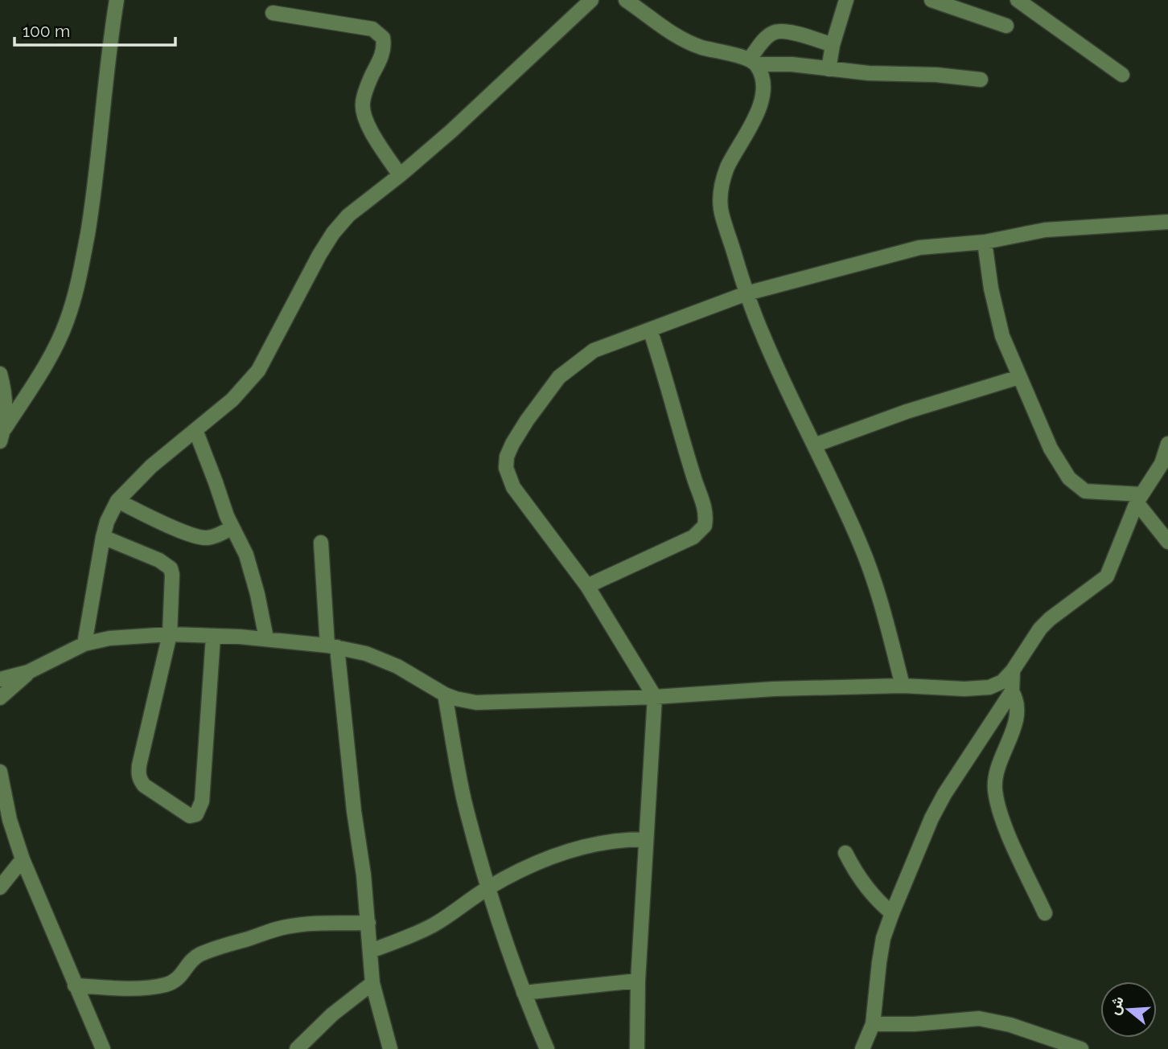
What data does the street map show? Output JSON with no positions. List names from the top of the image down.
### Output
{
  "scale_bar": "100 m",
  "north": "left"
}
